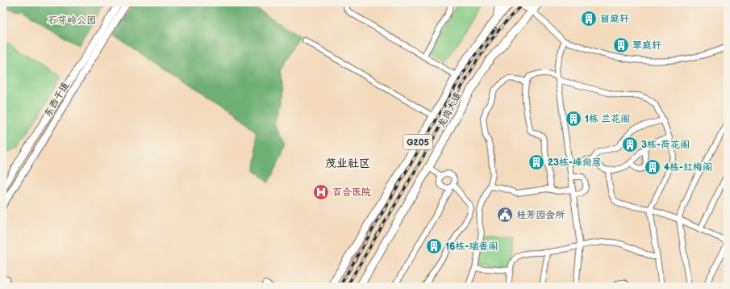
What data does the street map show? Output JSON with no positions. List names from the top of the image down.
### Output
{
  "streets": {
    "highway": ["龙岗大道", "G205"],
    "main road": ["东西干道"]
  },
  "districts": ["茂业社区"],
  "parks": ["石芽岭公园"],
  "places": {
    "building": [
      "丽庭轩",
      "翠庭轩",
      "1栋 兰花阁",
      "3栋-荷花阁",
      "23栋-峰尚居",
      "4栋-红梅阁",
      "16栋-瑞香阁"
    ],
    "hospital": ["百合医院"],
    "public building": ["桂芳园会所"]
  }
}
